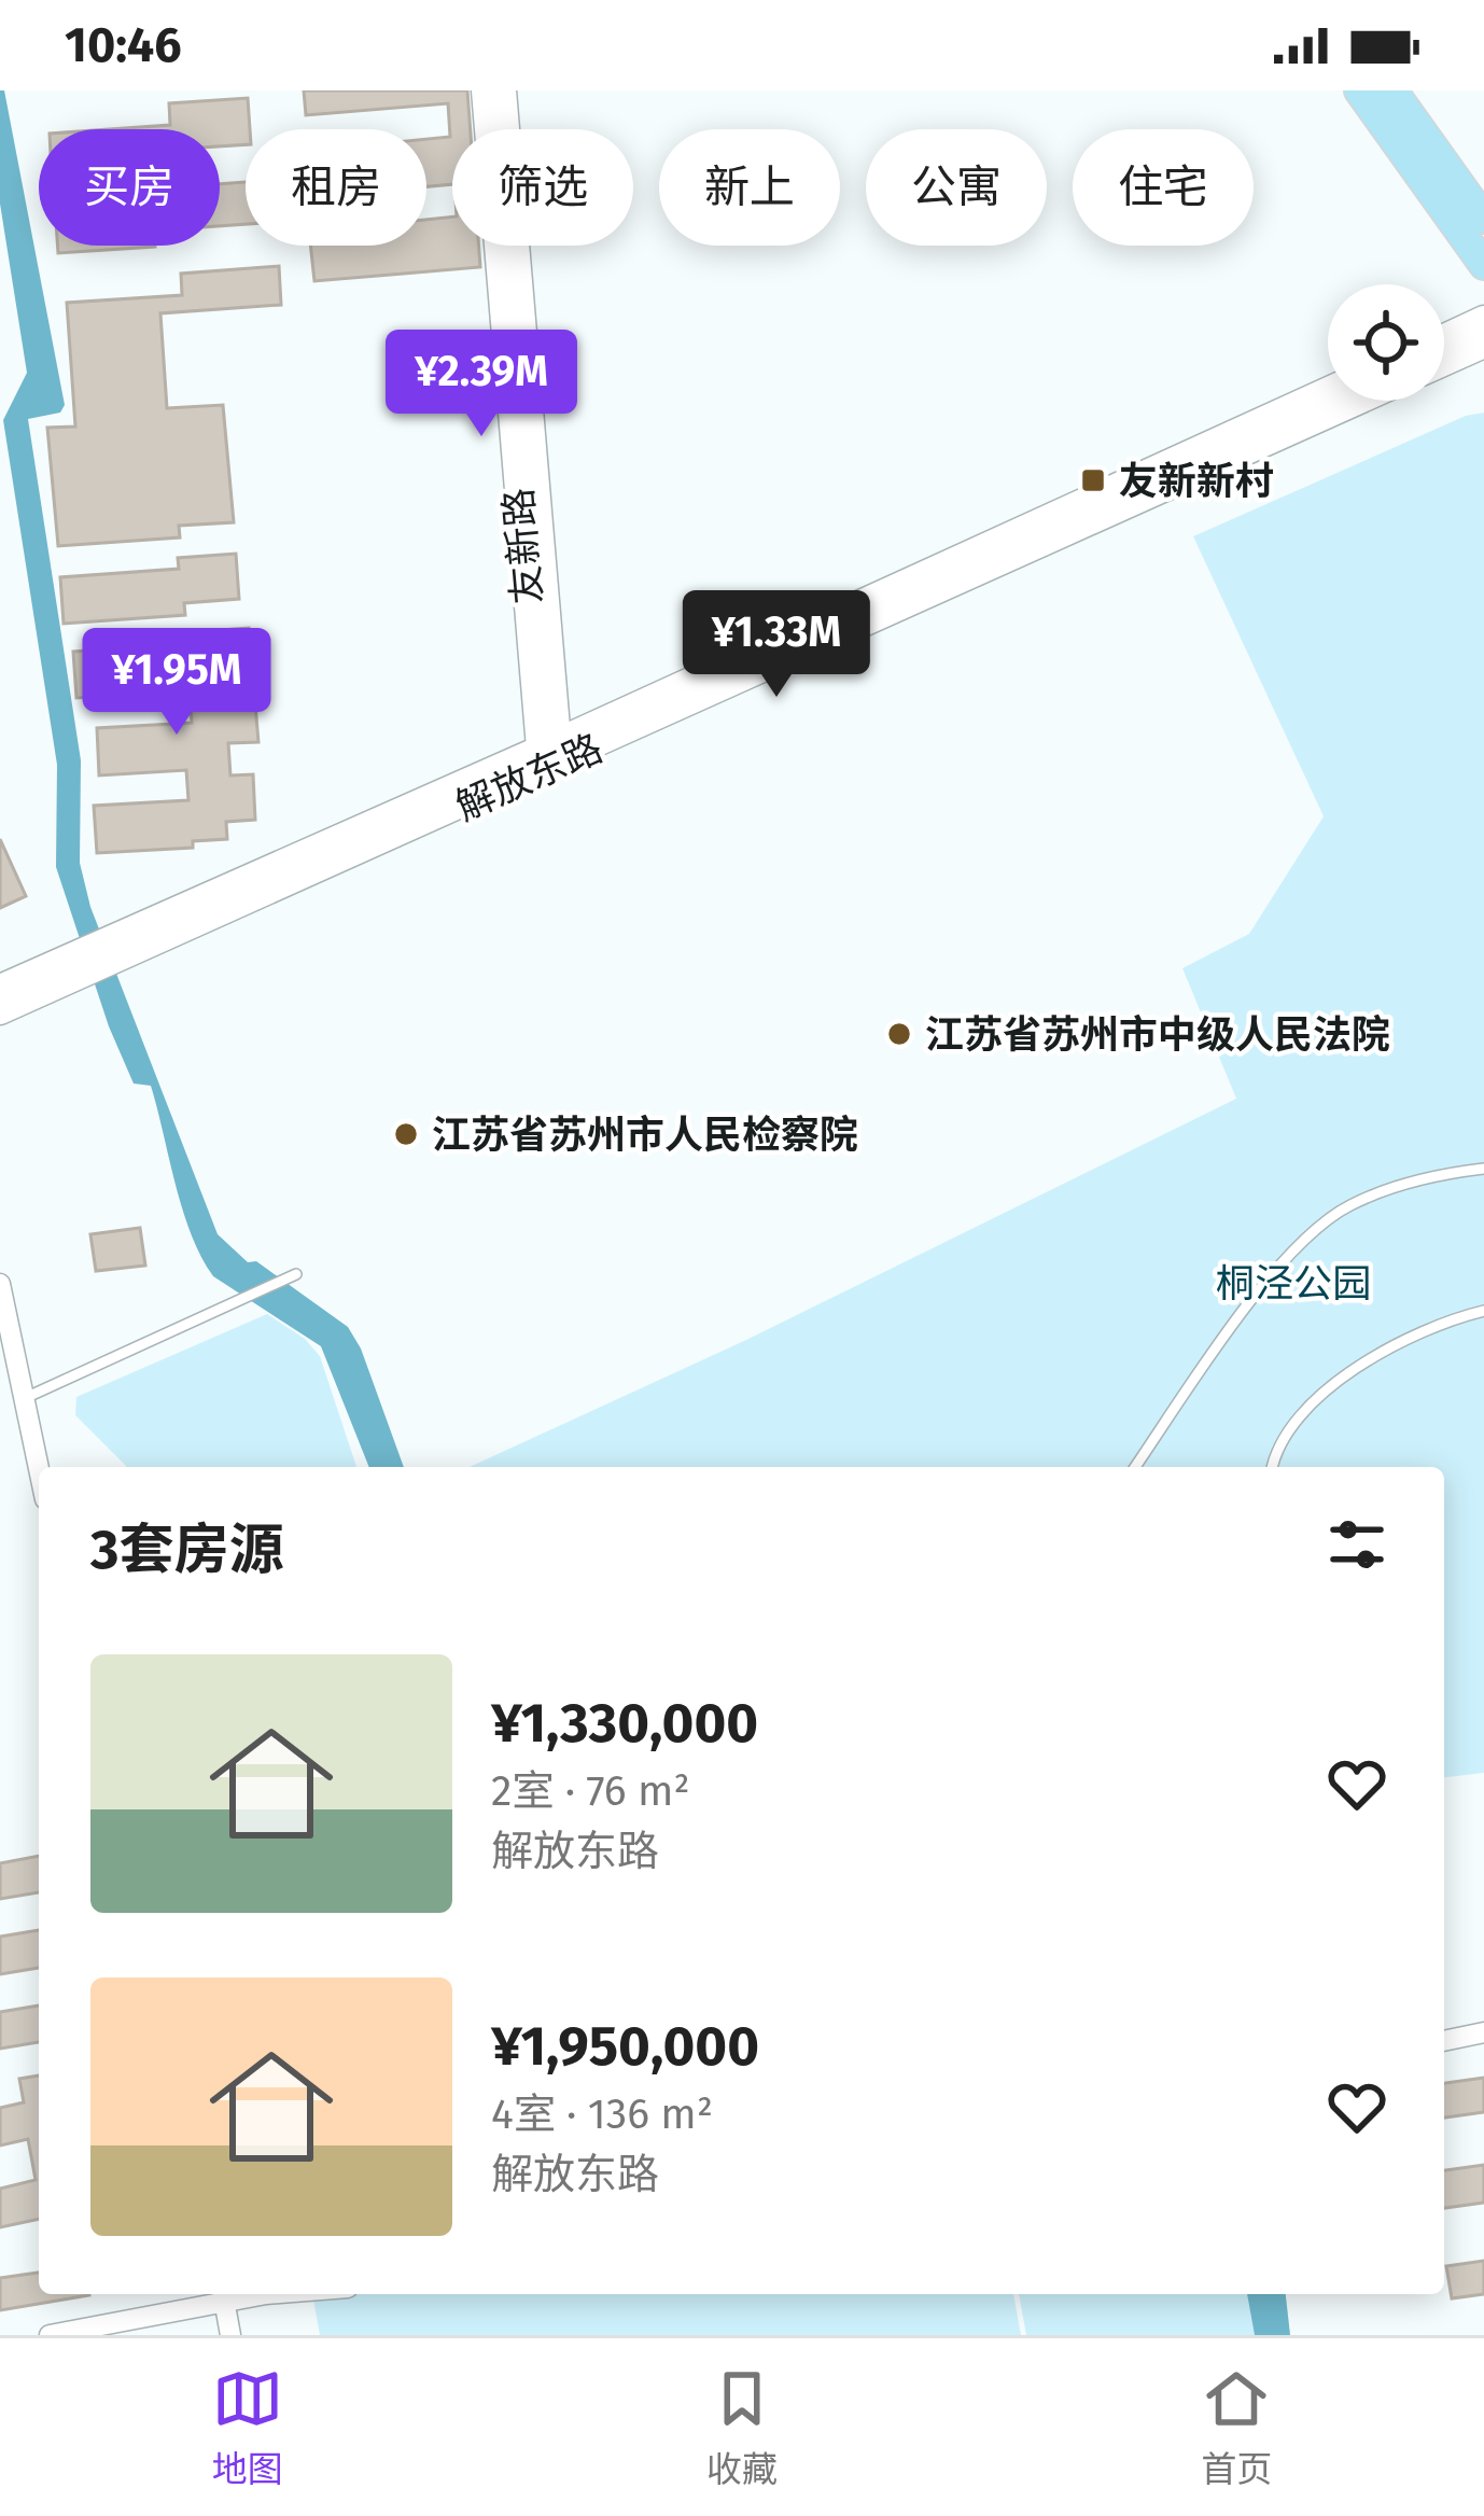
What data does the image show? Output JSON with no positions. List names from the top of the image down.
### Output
{
  "streets": {
    "main road": ["友新路", "解放东路"]
  },
  "crossings": [
    ["友新路", "解放东路"]
  ],
  "parks": ["桐泾公园"],
  "places": {
    "transit": ["友新新村"],
    "other": ["江苏省苏州市中级人民法院", "江苏省苏州市人民检察院"]
  },
  "page": {
    "status": "10:46",
    "chip": [
      "买房",
      "租房",
      "筛选",
      "新上",
      "公寓",
      "住宅"
    ],
    "price": ["¥2.39M", "¥1.33M", "¥1.95M"],
    "heading": "3套房源",
    "list": [
      {
        "name": "¥1,330,000",
        "note": "2室 · 76 m² · 解放东路"
      },
      {
        "name": "¥1,950,000",
        "note": "4室 · 136 m² · 解放东路"
      }
    ],
    "tabs": ["地图", "收藏", "首页"]
  }
}
